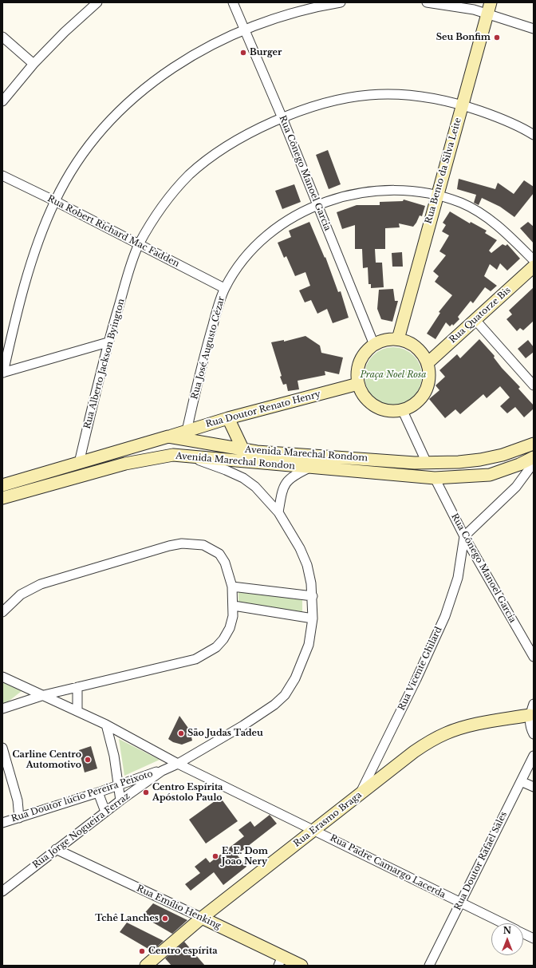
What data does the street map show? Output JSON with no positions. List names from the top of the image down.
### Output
{
  "streets": {
    "main road": [
      "Rua Bento da Silva Leite",
      "Rua Quatorze Bis",
      "Rua Doutor Renato Henry",
      "Avenida Marechal Rondom",
      "Avenida Marechal Rondon",
      "Rua Erasmo Braga",
      "Rua Emílio Henking"
    ],
    "street": [
      "Rua Cônego Manoel Garcia",
      "Rua Robert Richard Mac Fadden",
      "Rua José Augusto Cézar",
      "Rua Alberto Jackson Byington",
      "Rua Vicente Ghilard",
      "Rua Doutor lúcio Pereira Peixoto",
      "Rua Jorge Nogueira Ferraz",
      "Rua Doutor Rafael Sales",
      "Rua Padre Camargo Lacerda"
    ]
  },
  "crossings": [
    ["Rua Bento da Silva Leite", "Rua Cônego Manoel Garcia"],
    ["Rua Bento da Silva Leite", "Rua Quatorze Bis"],
    ["Rua Bento da Silva Leite", "Rua José Augusto Cézar"],
    ["Rua Bento da Silva Leite", "Rua Alberto Jackson Byington"],
    ["Rua Bento da Silva Leite", "Rua Doutor Renato Henry"],
    ["Rua Cônego Manoel Garcia", "Rua Quatorze Bis"],
    ["Rua Cônego Manoel Garcia", "Rua José Augusto Cézar"],
    ["Rua Cônego Manoel Garcia", "Rua Alberto Jackson Byington"],
    ["Rua Cônego Manoel Garcia", "Rua Doutor Renato Henry"],
    ["Rua Cônego Manoel Garcia", "Avenida Marechal Rondon"],
    ["Rua Cônego Manoel Garcia", "Rua Vicente Ghilard"],
    ["Rua Robert Richard Mac Fadden", "Rua José Augusto Cézar"],
    ["Rua Robert Richard Mac Fadden", "Rua Alberto Jackson Byington"],
    ["Rua Quatorze Bis", "Rua Doutor Renato Henry"],
    ["Rua José Augusto Cézar", "Rua Doutor Renato Henry"],
    ["Rua Alberto Jackson Byington", "Avenida Marechal Rondom"],
    ["Rua Doutor Renato Henry", "Avenida Marechal Rondom"],
    ["Rua Vicente Ghilard", "Rua Erasmo Braga"],
    ["Rua Doutor lúcio Pereira Peixoto", "Rua Jorge Nogueira Ferraz"],
    ["Rua Erasmo Braga", "Rua Padre Camargo Lacerda"],
    ["Rua Erasmo Braga", "Rua Emílio Henking"],
    ["Rua Jorge Nogueira Ferraz", "Rua Padre Camargo Lacerda"],
    ["Rua Jorge Nogueira Ferraz", "Rua Emílio Henking"],
    ["Rua Doutor Rafael Sales", "Rua Padre Camargo Lacerda"]
  ],
  "parks": ["Praça Noel Rosa"],
  "places": [
    "Seu Bonfim",
    "Burger",
    "São Judas Tadeu",
    "Carline Centro Automotivo",
    "Centro Espírita Apóstolo Paulo",
    "E. E. Dom Joao Nery",
    "Tchê Lanches",
    "Centro espírita"
  ],
  "north": "top"
}
